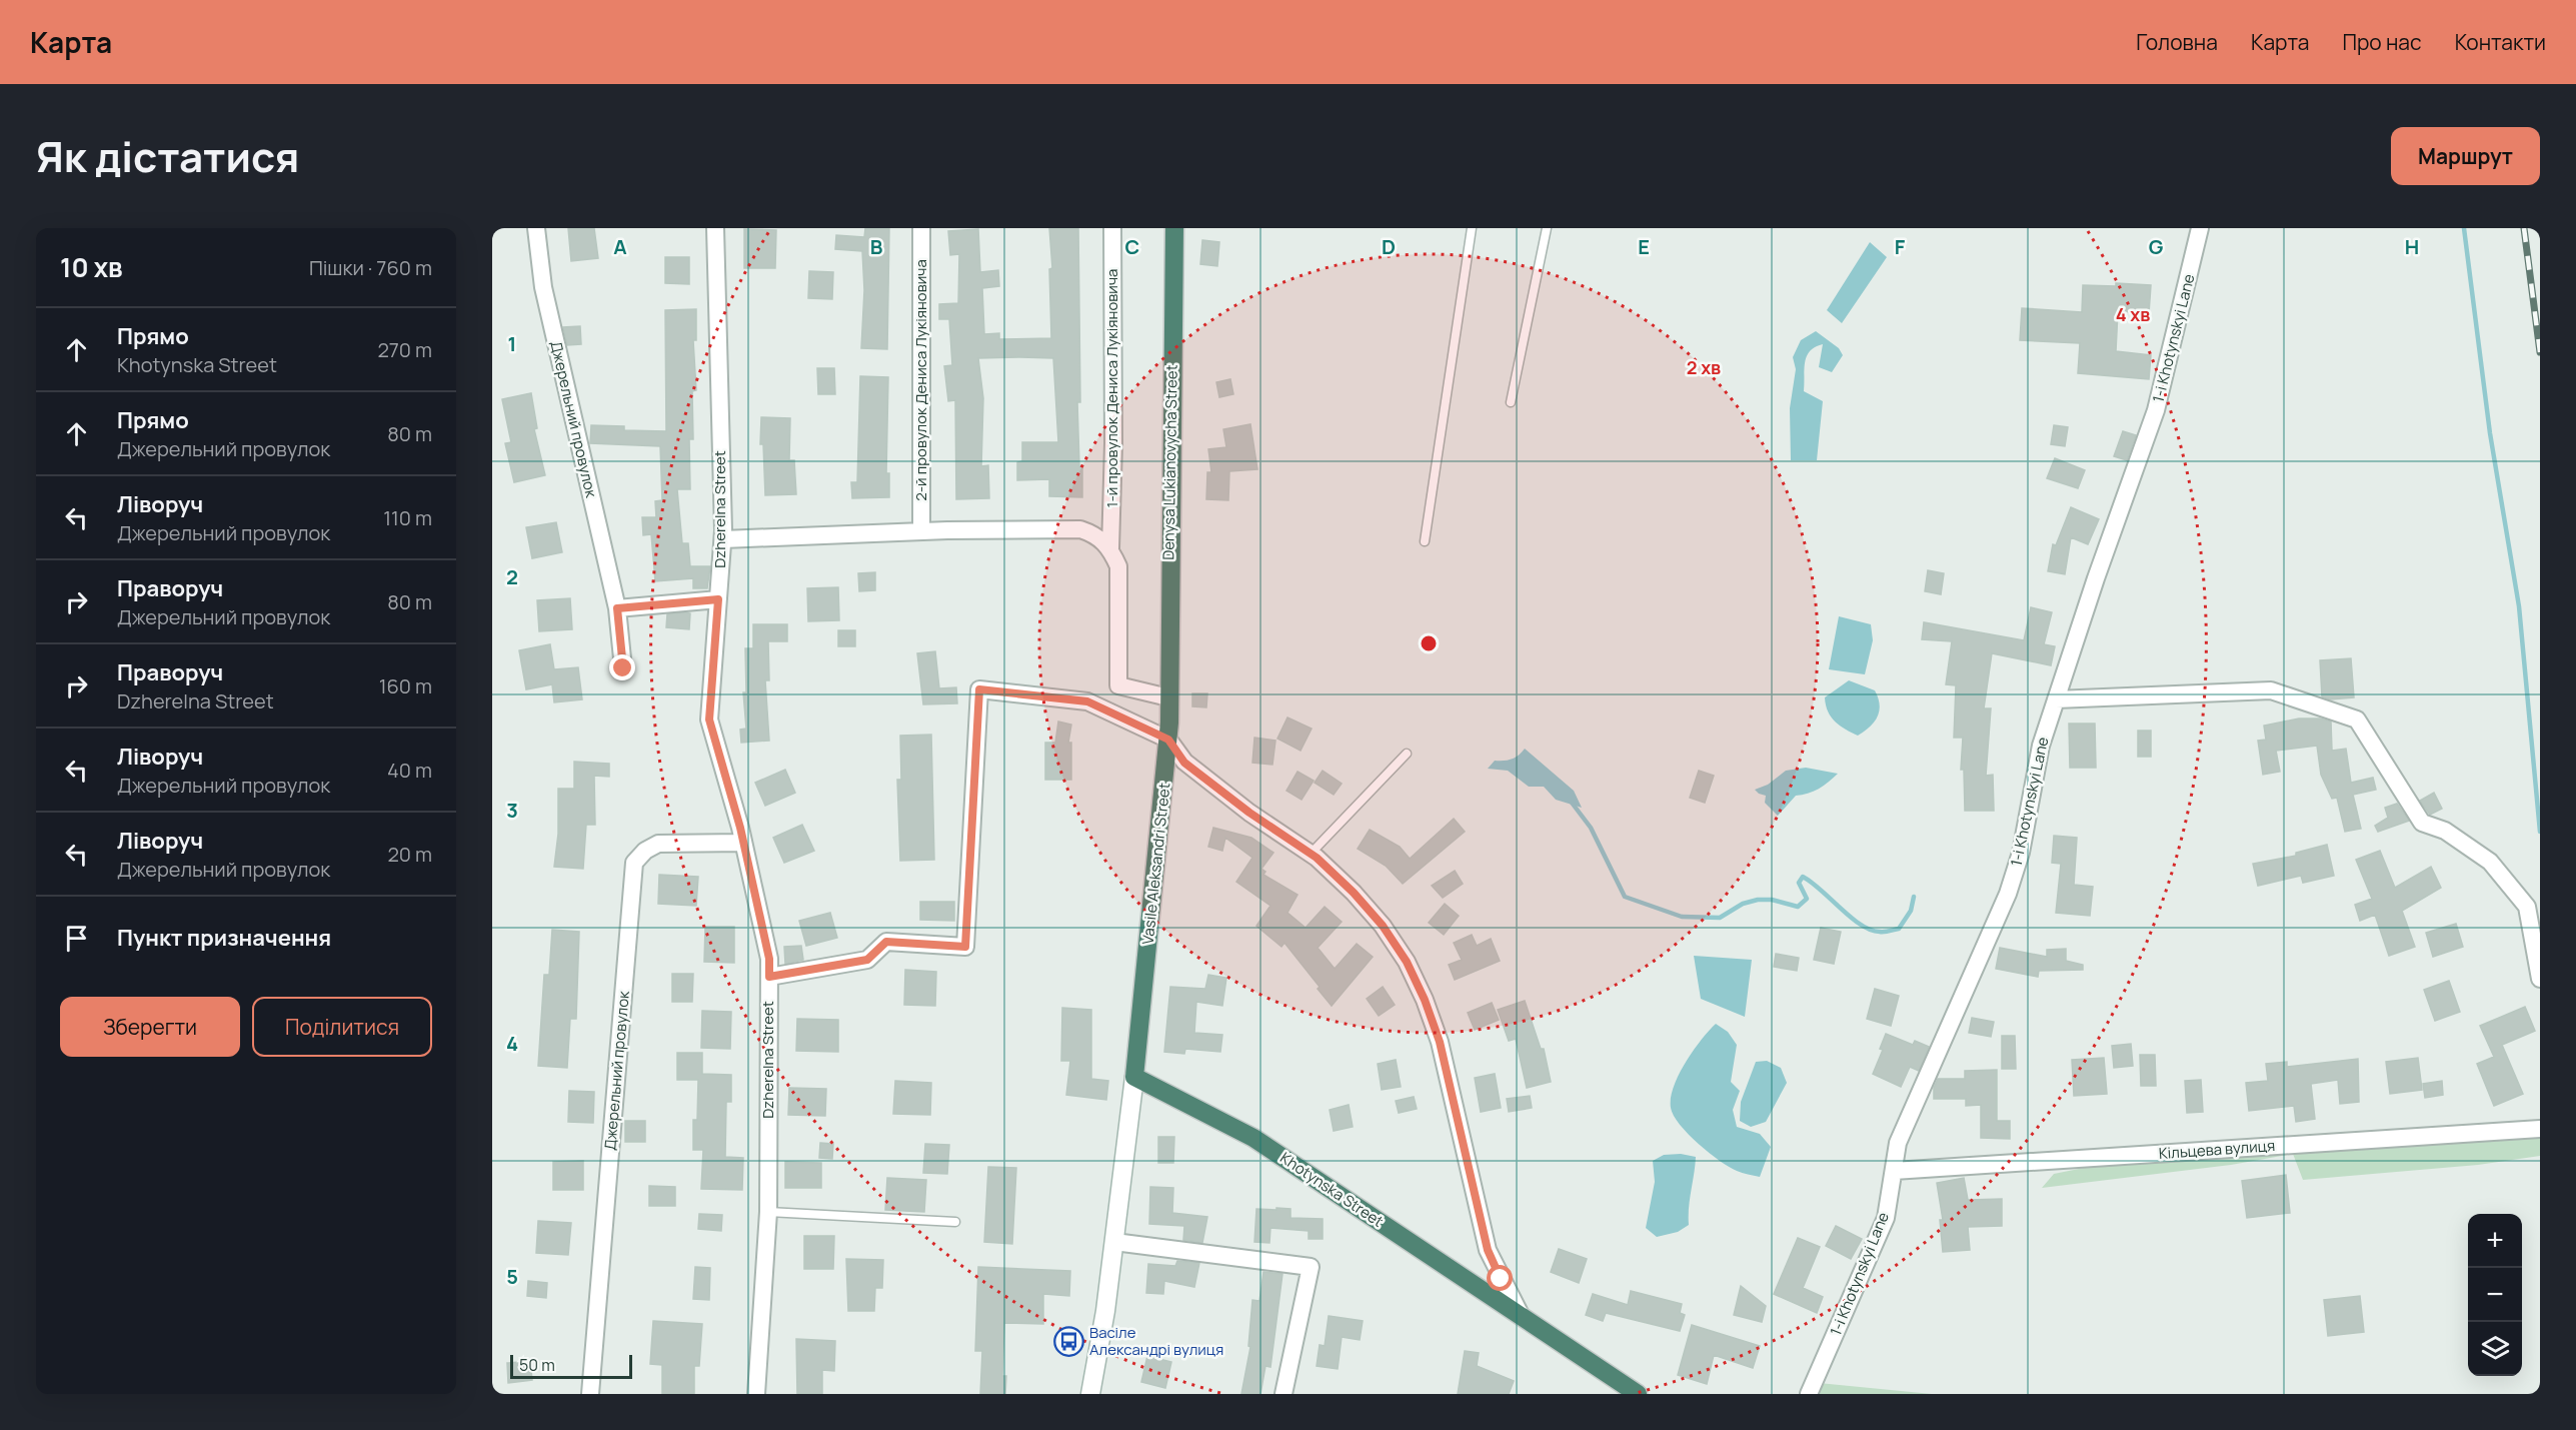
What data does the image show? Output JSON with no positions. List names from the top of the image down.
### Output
{
  "streets": {
    "highway": ["Denysa Lukianovycha Street", "Vasile Aleksandri Street", "Khotynska Street"],
    "street": [
      "1-i Khotynskyi Lane",
      "2-й провулок Дениса Лукіяновича",
      "1-й провулок Дениса Лукіяновича",
      "Джерельний провулок",
      "Dzherelna Street",
      "Кільцева вулиця"
    ]
  },
  "crossings": [
    ["1-i Khotynskyi Lane", "Кільцева вулиця"],
    ["Джерельний провулок", "Dzherelna Street"],
    ["Denysa Lukianovycha Street", "Vasile Aleksandri Street"],
    ["Vasile Aleksandri Street", "Khotynska Street"]
  ],
  "places": {
    "bus stop": ["Васіле Александрі вулиця"]
  },
  "scale_bar": "50 m",
  "page": {
    "header": "Карта",
    "nav": [
      "Головна",
      "Карта",
      "Про нас",
      "Контакти"
    ],
    "title": "Як дістатися",
    "buttons": [
      "Маршрут",
      ["Зберегти", "Поділитися"]
    ],
    "heading": ["10 хв", "Пішки · 760 m"],
    "list": [
      ["Прямо", "Khotynska Street", "270 m"],
      ["Прямо", "Джерельний провулок", "80 m"],
      ["Ліворуч", "Джерельний провулок", "110 m"],
      ["Праворуч", "Джерельний провулок", "80 m"],
      ["Праворуч", "Dzherelna Street", "160 m"],
      ["Ліворуч", "Джерельний провулок", "40 m"],
      ["Ліворуч", "Джерельний провулок", "20 m"],
      "Пункт призначення"
    ],
    "map_buttons": ["+", "−"],
    "scale": "50 m"
  },
  "grid": {
    "columns": [
      "A",
      "B",
      "C",
      "D",
      "E",
      "F",
      "G",
      "H"
    ],
    "rows": [
      "1",
      "2",
      "3",
      "4",
      "5"
    ]
  },
  "rings": ["4 хв", "2 хв"]
}
